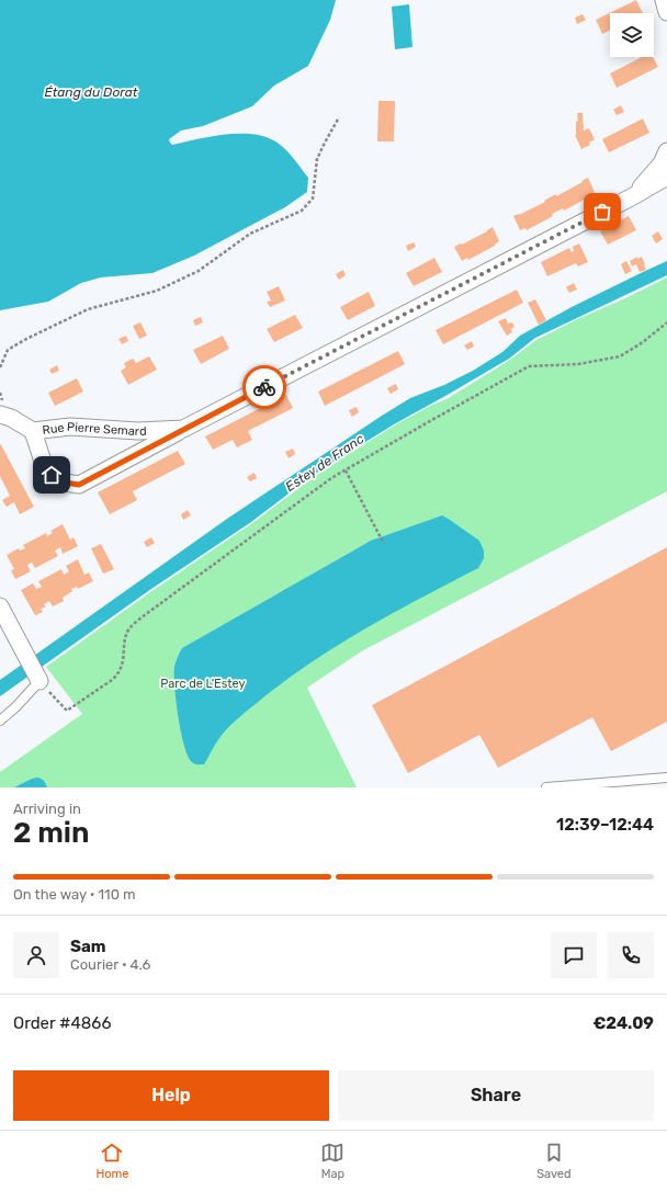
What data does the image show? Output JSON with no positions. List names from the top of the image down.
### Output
{
  "streets": {
    "street": ["Rue Pierre Semard"]
  },
  "water": ["Étang du Dorat", "Estey de Franc"],
  "parks": ["Parc de L'Estey"],
  "page": {
    "heading": ["2 min", "Arriving in", "12:39–12:44"],
    "panel": [
      "Sam",
      "Courier · 4.6",
      "Order #4866",
      "€24.09"
    ],
    "bar": "On the way · 110 m",
    "buttons": ["Help", "Share"],
    "tabs": ["Home", "Map", "Saved"]
  }
}
